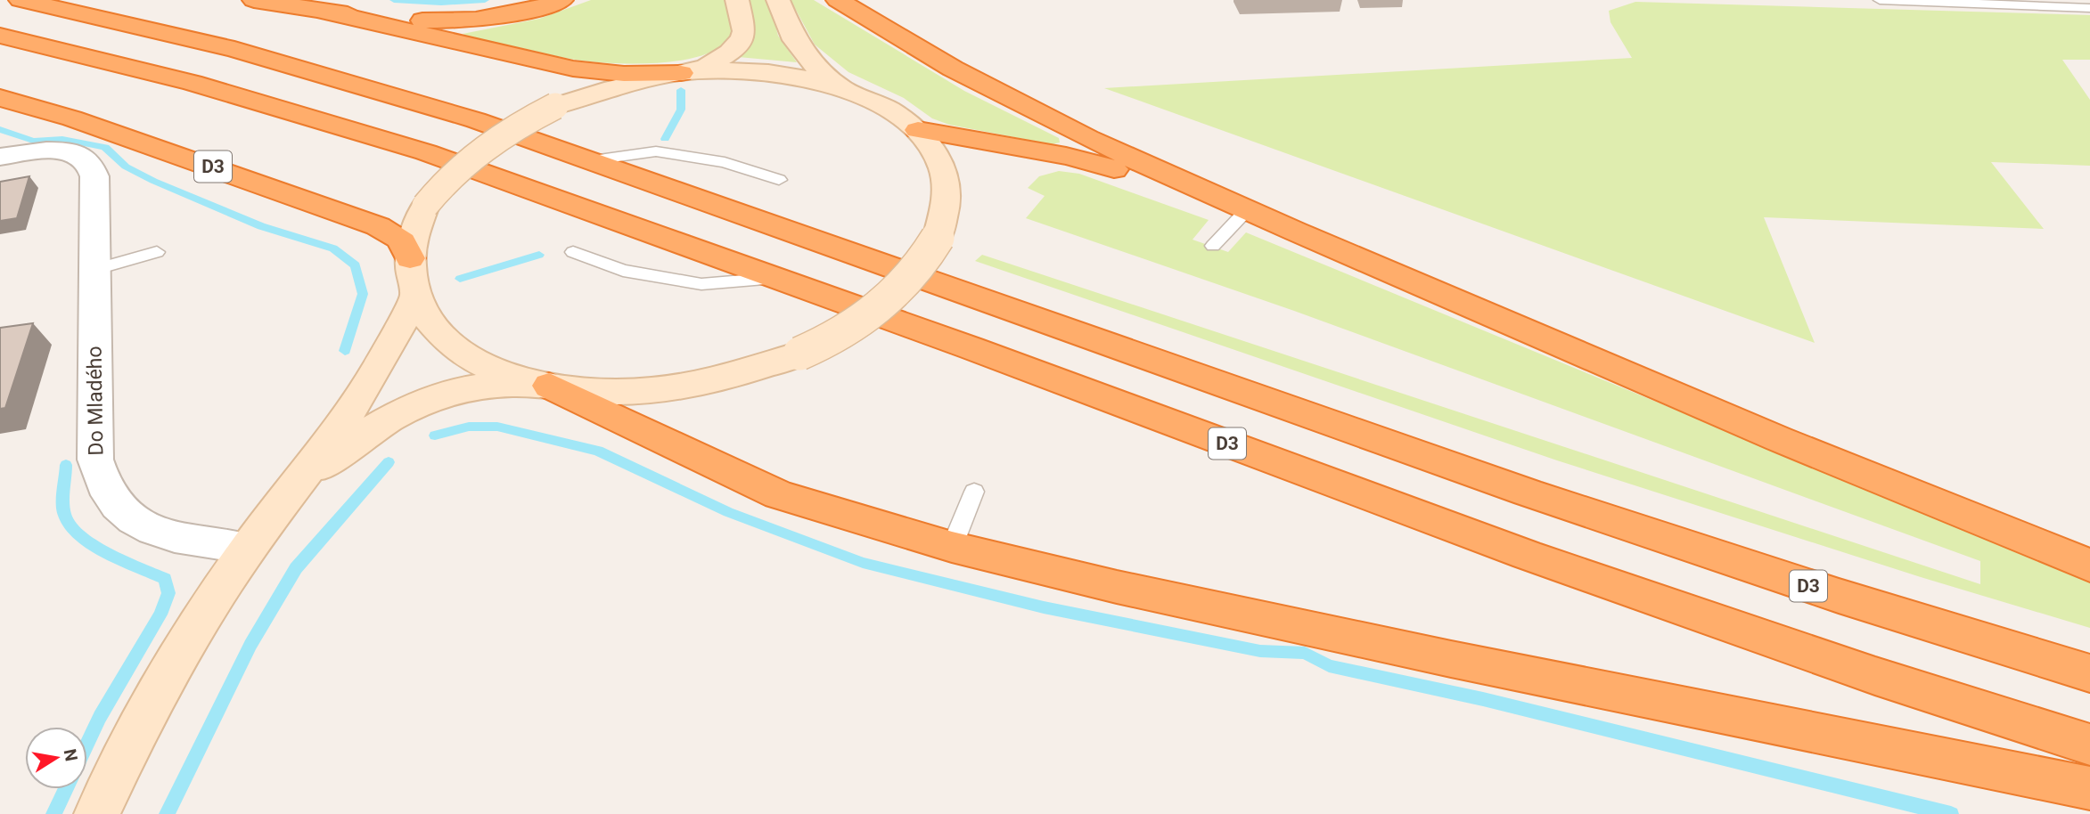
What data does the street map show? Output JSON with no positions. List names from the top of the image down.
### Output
{
  "streets": {
    "highway": ["D3"],
    "street": ["Do Mladého"]
  },
  "north": "right"
}
